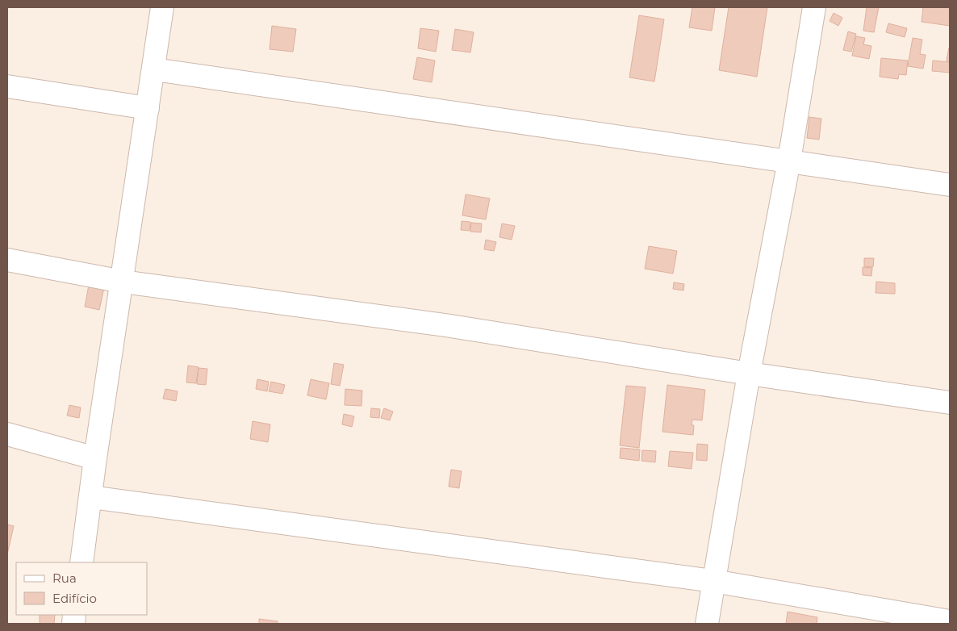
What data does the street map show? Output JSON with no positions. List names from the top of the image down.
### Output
{
  "legend": ["Rua", "Edifício"]
}
